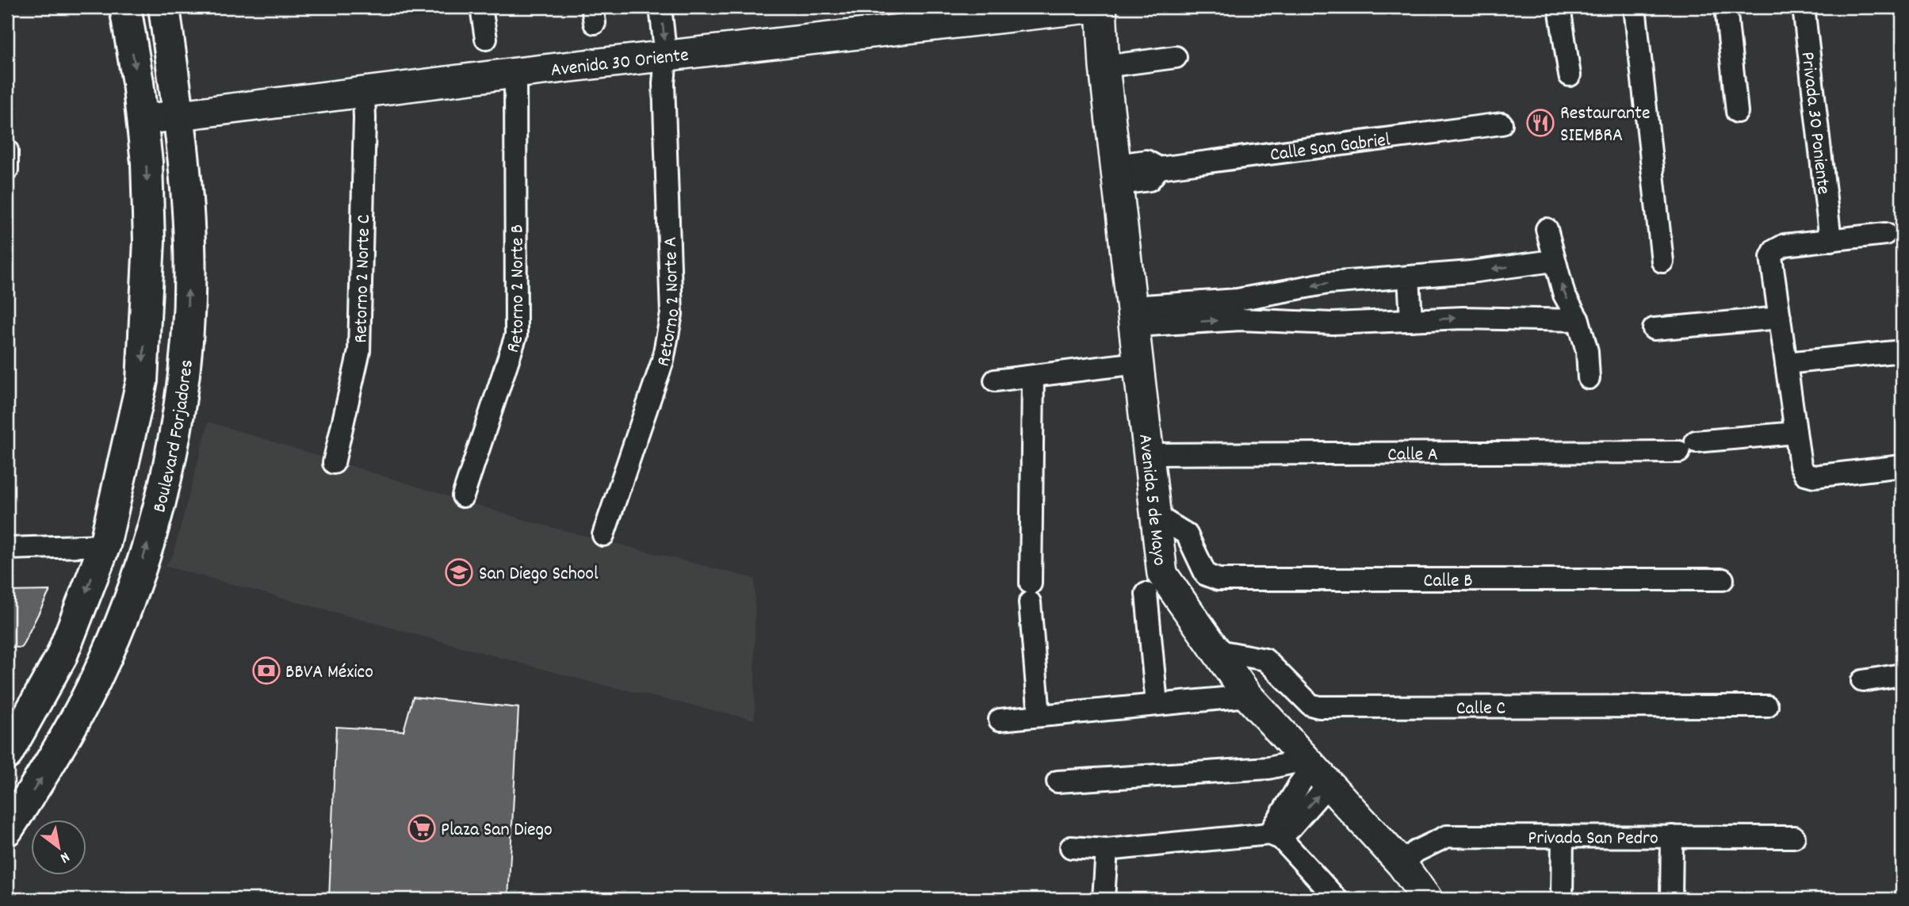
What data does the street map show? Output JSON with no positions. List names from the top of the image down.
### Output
{
  "streets": {
    "main road": ["Boulevard Forjadores"],
    "street": [
      "Avenida 30 Oriente",
      "Privada 30 Poniente",
      "Calle San Gabriel",
      "Retorno 2 Norte C",
      "Retorno 2 Norte B",
      "Retorno 2 Norte A",
      "Calle A",
      "Avenida 5 de Mayo",
      "Calle B",
      "Calle C",
      "Privada San Pedro"
    ]
  },
  "crossings": [
    ["Avenida 30 Oriente", "Retorno 2 Norte C"],
    ["Avenida 30 Oriente", "Retorno 2 Norte B"],
    ["Avenida 30 Oriente", "Retorno 2 Norte A"],
    ["Avenida 30 Oriente", "Boulevard Forjadores"],
    ["Calle San Gabriel", "Avenida 5 de Mayo"],
    ["Calle A", "Avenida 5 de Mayo"],
    ["Avenida 5 de Mayo", "Calle B"],
    ["Avenida 5 de Mayo", "Calle C"],
    ["Avenida 5 de Mayo", "Privada San Pedro"]
  ],
  "places": {
    "restaurant": ["Restaurante SIEMBRA"],
    "school or university": ["San Diego School"],
    "bank": ["BBVA México"],
    "supermarket": ["Plaza San Diego"]
  },
  "north": "bottom right"
}
